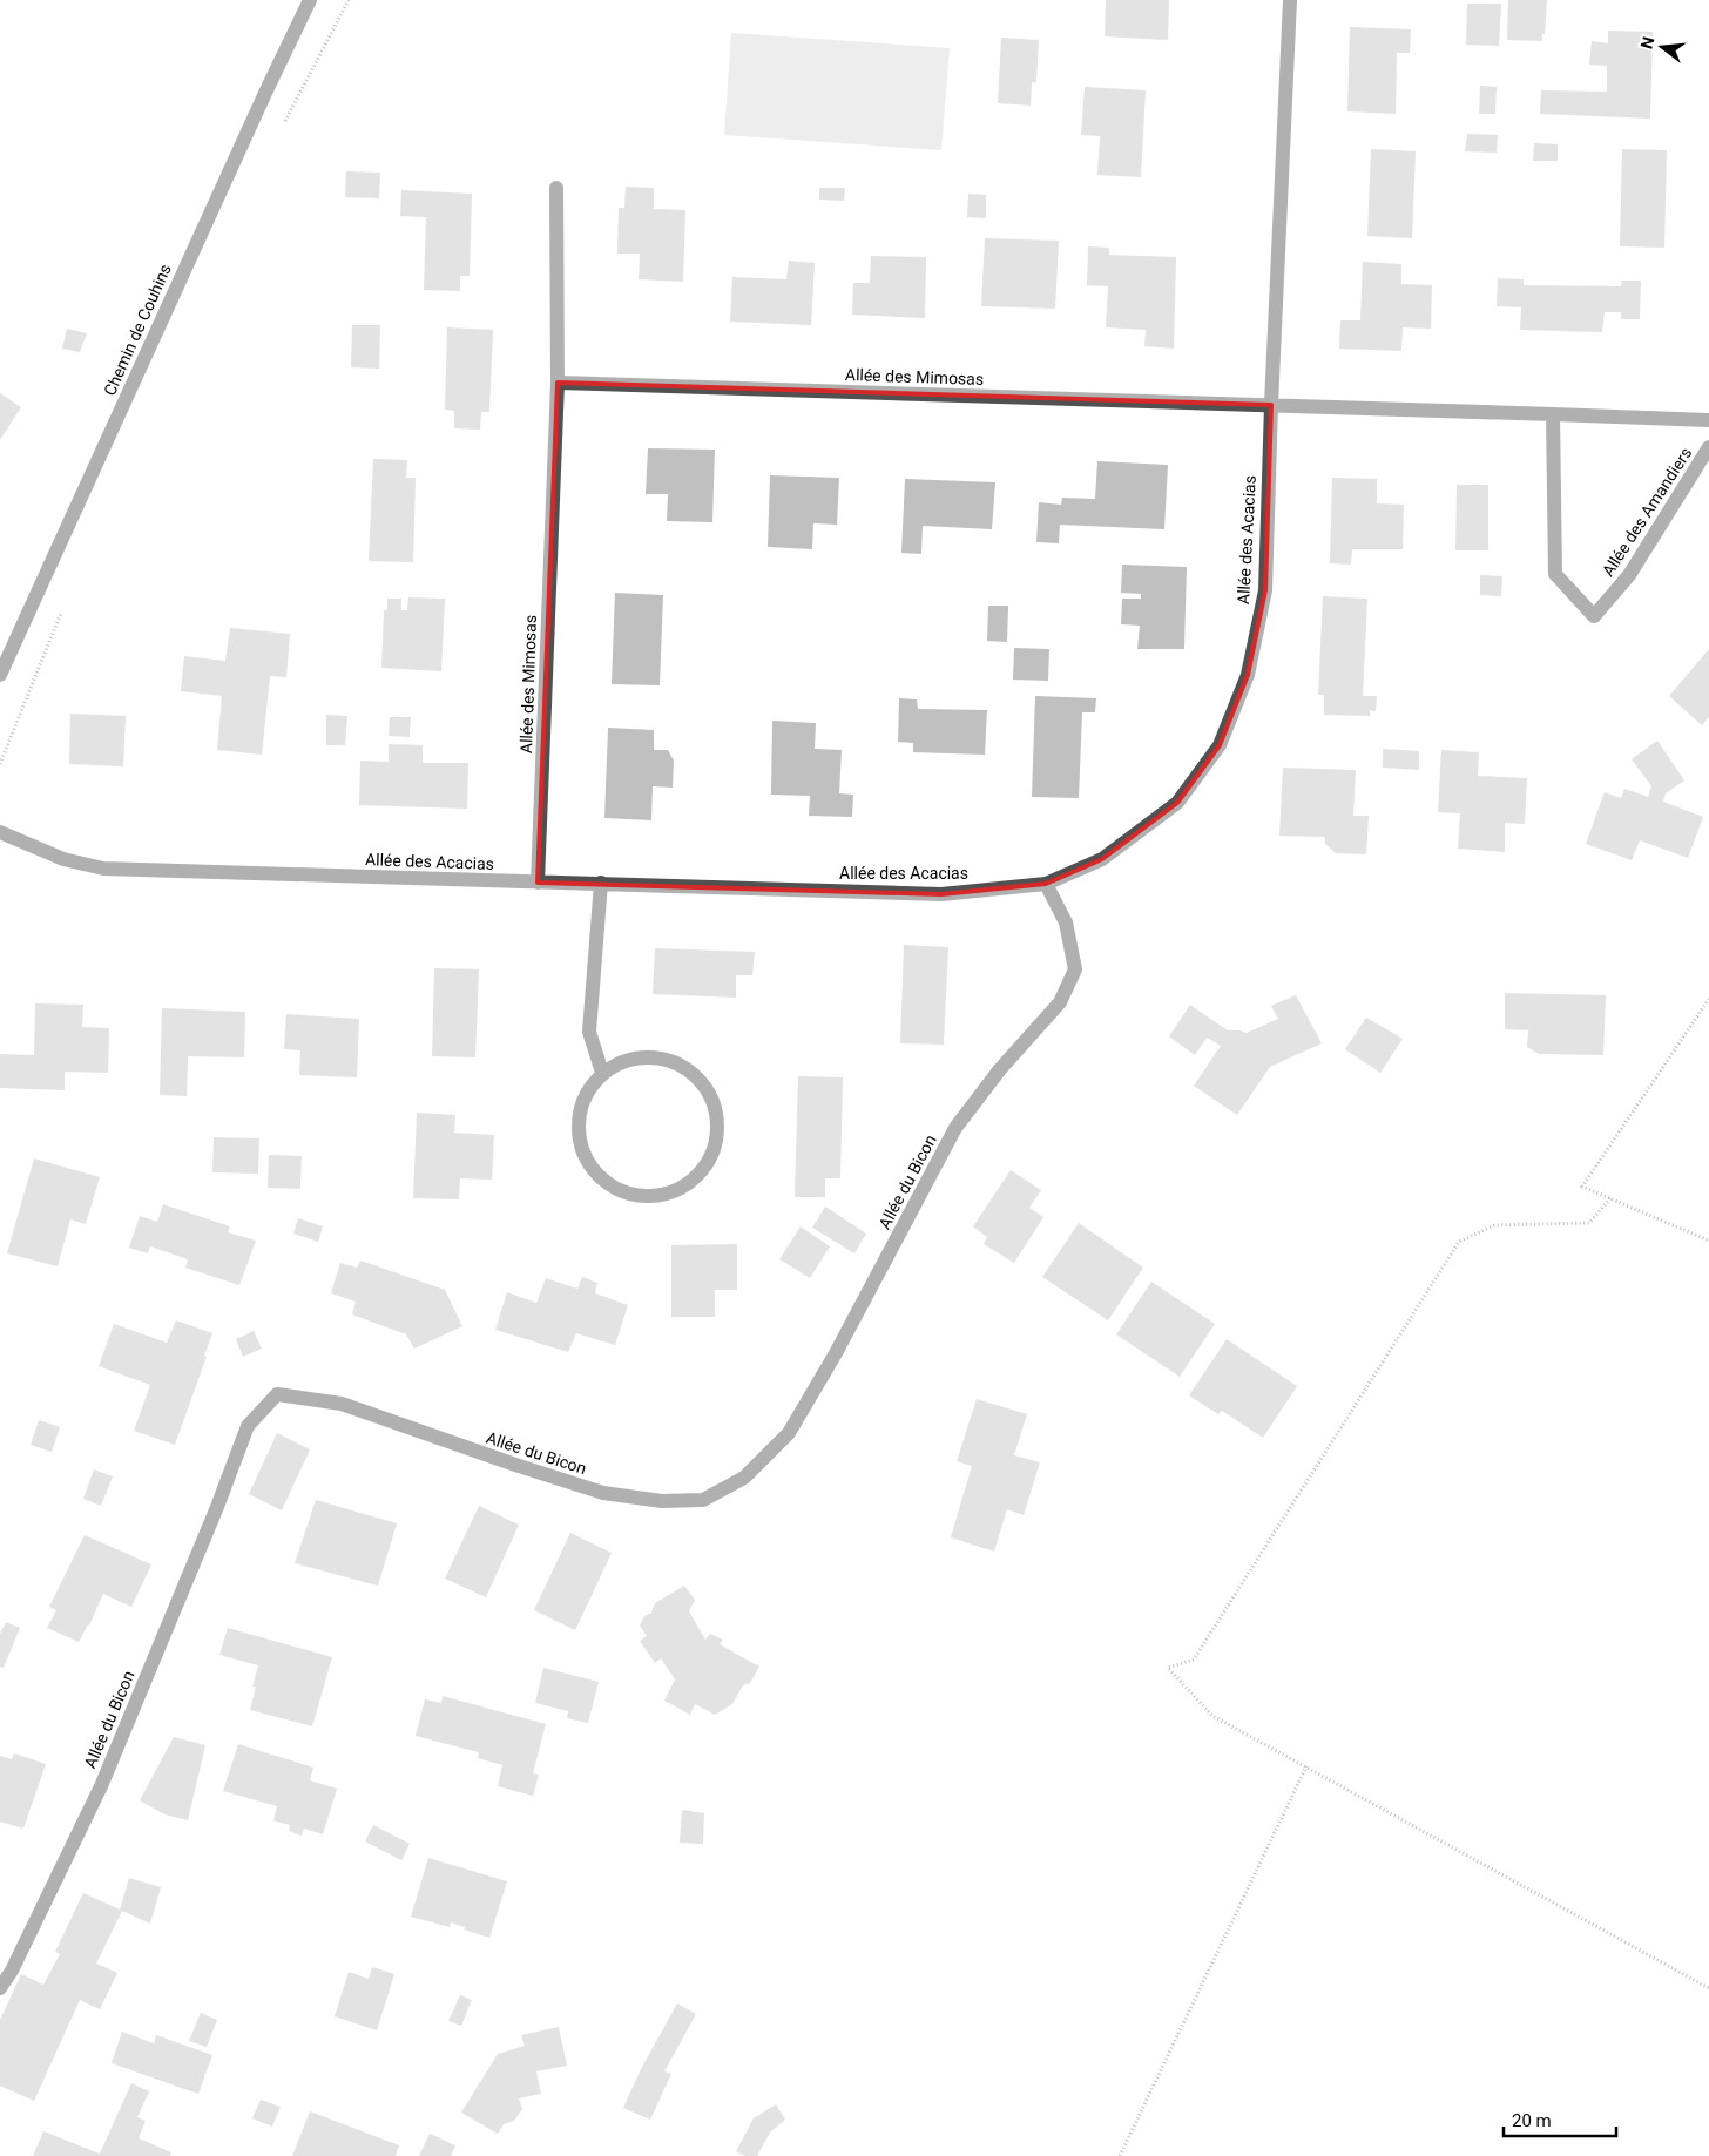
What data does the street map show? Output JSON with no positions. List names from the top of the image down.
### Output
{
  "streets": {
    "street": [
      "Chemin de Couhins",
      "Allée des Mimosas",
      "Allée des Amandiers",
      "Allée des Acacias",
      "Allée du Bicon"
    ]
  },
  "crossings": [
    ["Allée des Mimosas", "Allée des Acacias"],
    ["Allée des Acacias", "Allée du Bicon"]
  ],
  "scale_bar": "20 m",
  "north": "left"
}
